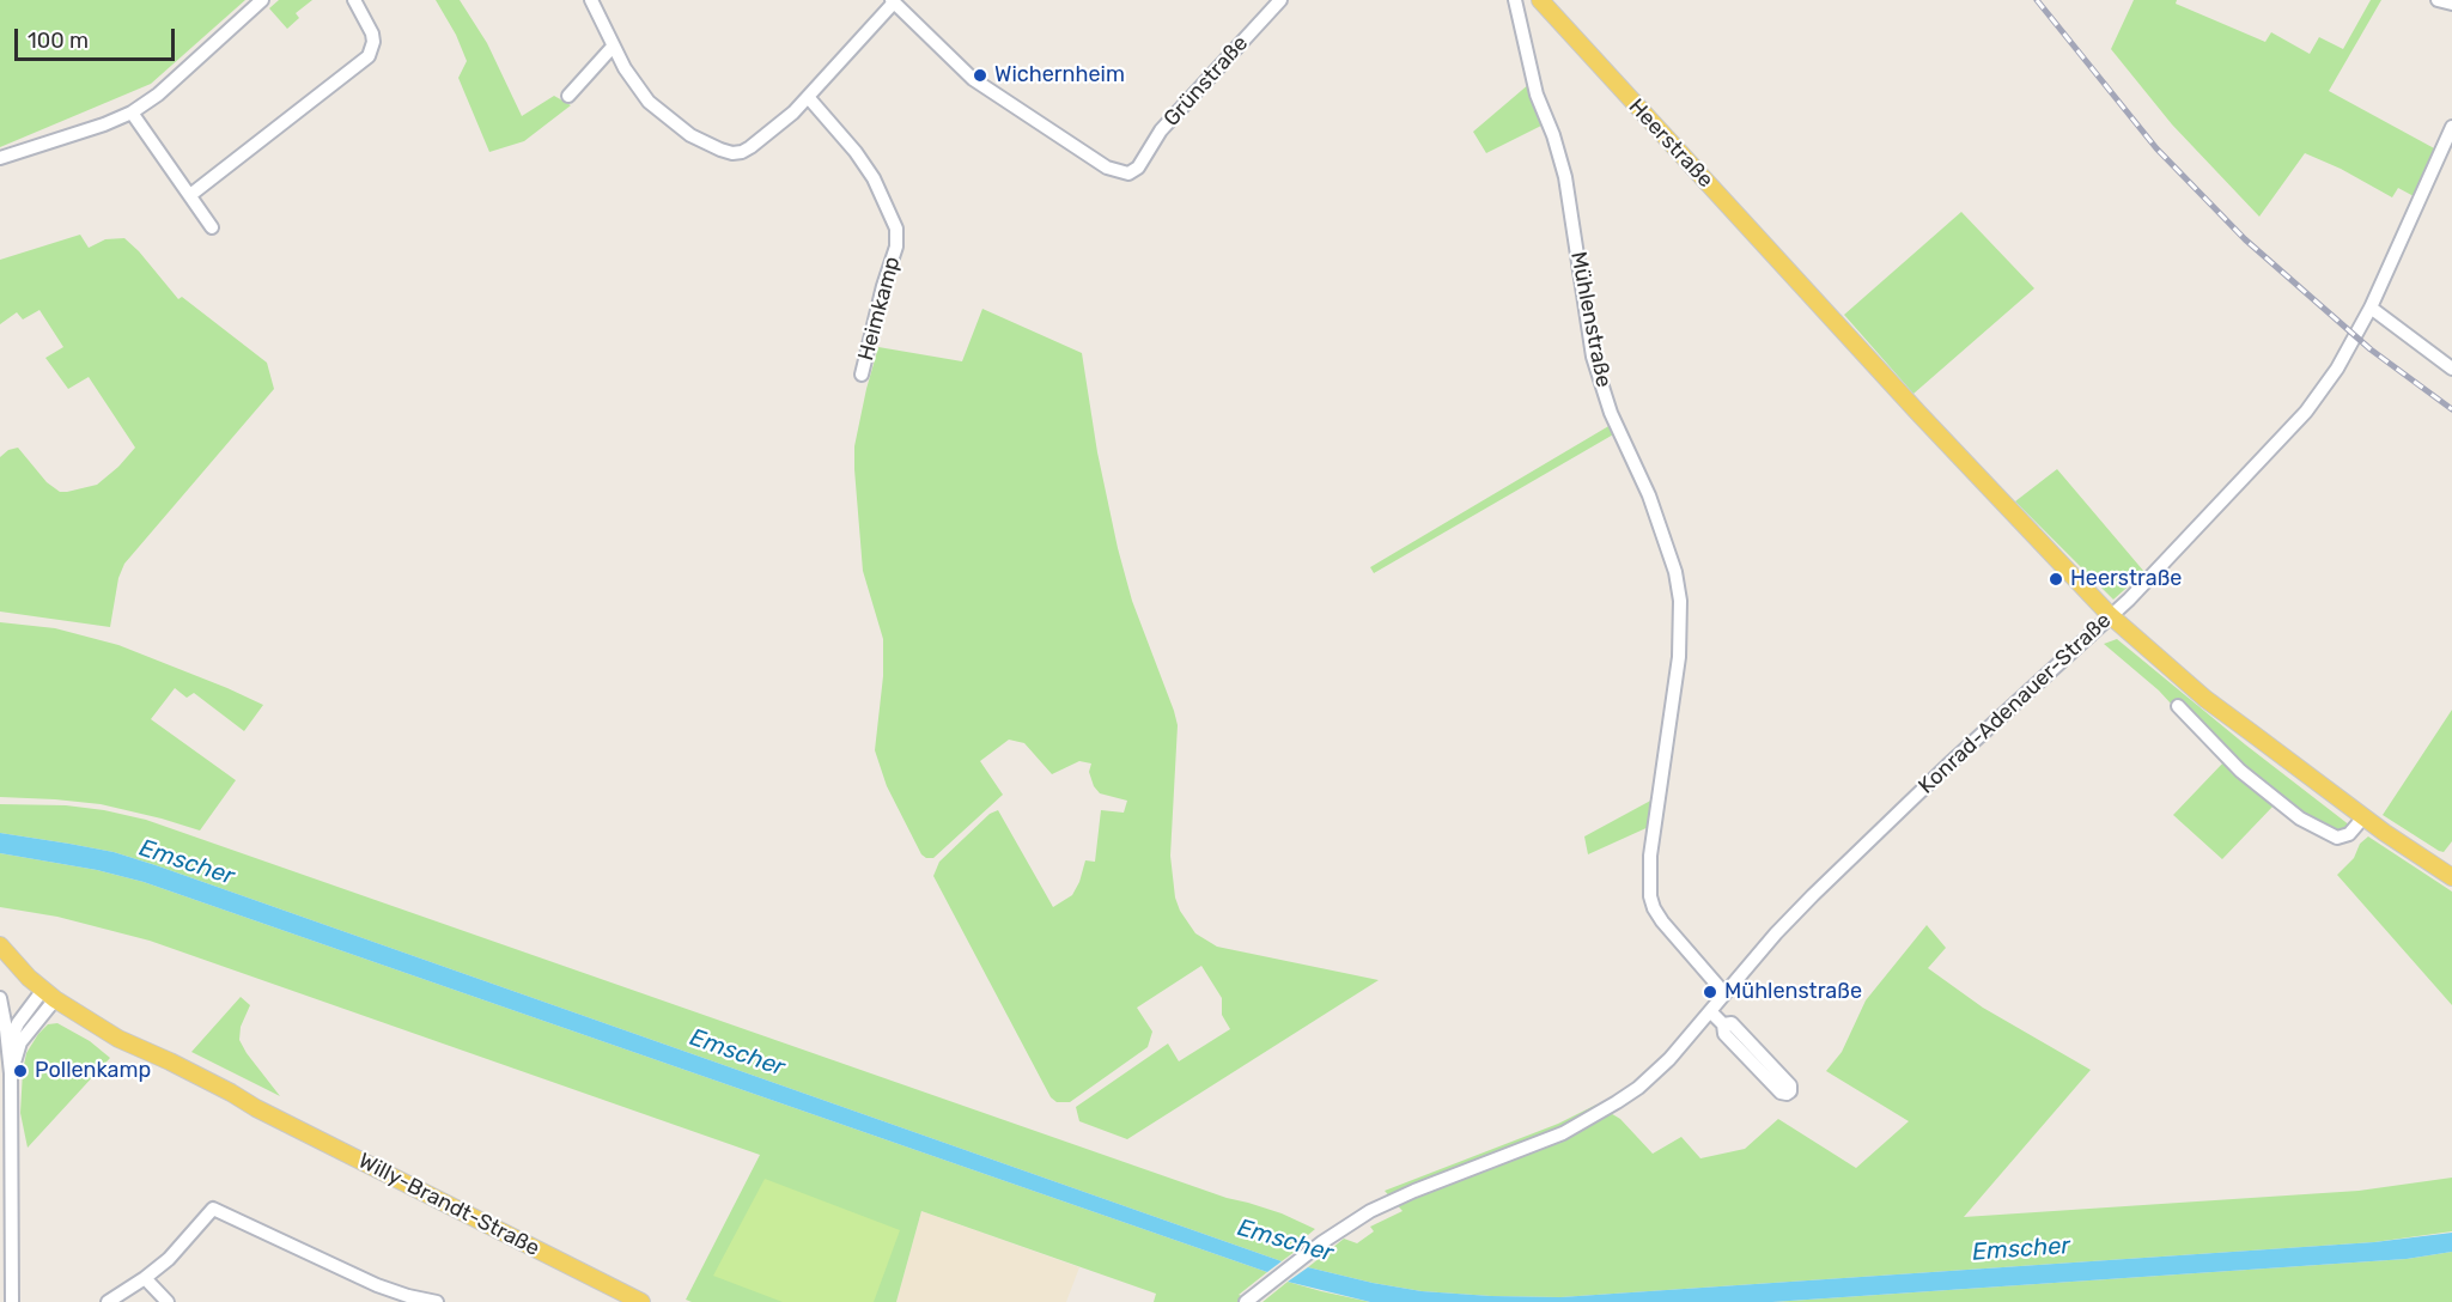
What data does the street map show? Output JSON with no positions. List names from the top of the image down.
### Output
{
  "streets": {
    "main road": ["Heerstraße", "Willy-Brandt-Straße"],
    "street": [
      "Grünstraße",
      "Heimkamp",
      "Mühlenstraße",
      "Konrad-Adenauer-Straße"
    ]
  },
  "crossings": [
    ["Heerstraße", "Konrad-Adenauer-Straße"],
    ["Mühlenstraße", "Konrad-Adenauer-Straße"]
  ],
  "water": ["Emscher"],
  "places": [
    "Wichernheim",
    "Heerstraße",
    "Mühlenstraße",
    "Pollenkamp"
  ],
  "scale_bar": "100 m"
}
